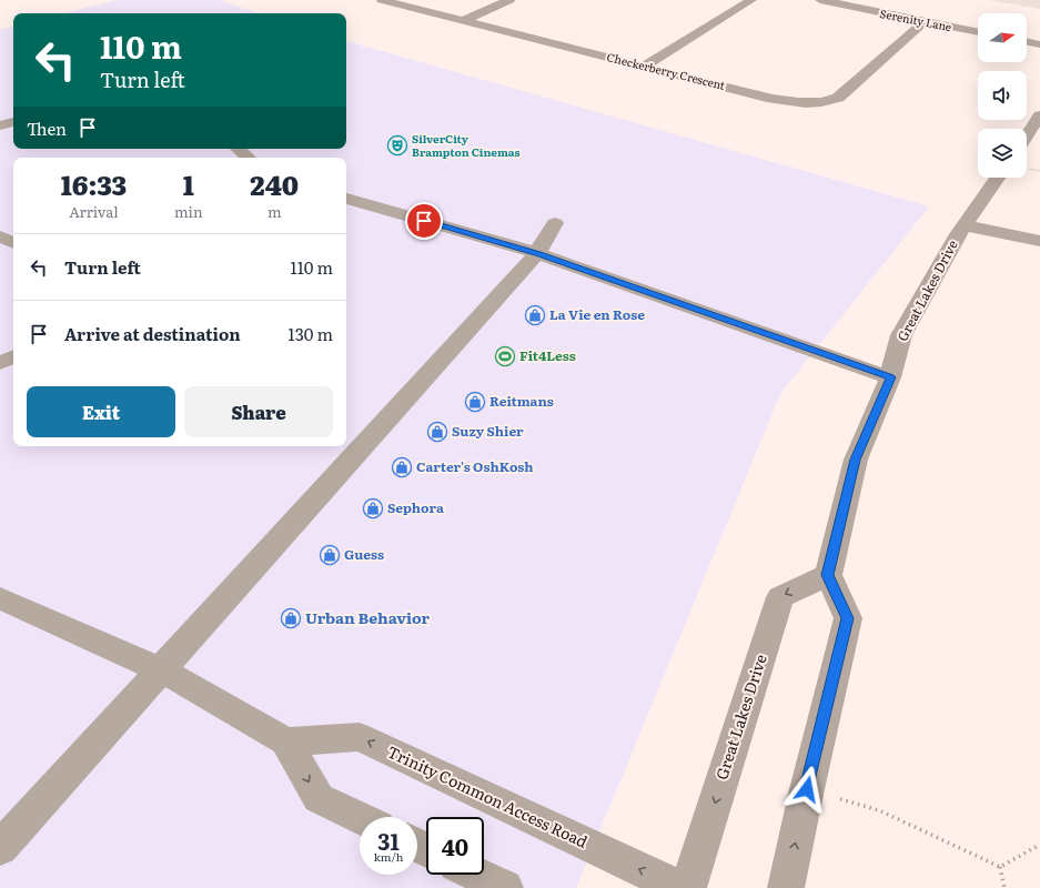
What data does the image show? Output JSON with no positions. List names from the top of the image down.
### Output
{
  "streets": {
    "street": [
      "Serenity Lane",
      "Checkerberry Crescent",
      "Great Lakes Drive",
      "Trinity Common Access Road"
    ]
  },
  "crossings": [
    ["Serenity Lane", "Checkerberry Crescent"]
  ],
  "one_way": ["Trinity Common Access Road"],
  "places": {
    "theatre": ["SilverCity Brampton Cinemas"],
    "shop": [
      "La Vie en Rose",
      "Reitmans",
      "Suzy Shier",
      "Carter's OshKosh",
      "Sephora",
      "Guess",
      "Urban Behavior"
    ],
    "sports": ["Fit4Less"]
  },
  "north": "right",
  "page": {
    "turn": ["110 m", "Turn left"],
    "then": "Then",
    "eta": [
      "16:33",
      "Arrival",
      "1",
      "min",
      "240",
      "m"
    ],
    "list": [
      {
        "name": "Turn left",
        "value": "110 m"
      },
      {
        "name": "Arrive at destination",
        "value": "130 m"
      }
    ],
    "buttons": ["Exit", "Share"],
    "speed": "31 km/h",
    "limit": "40"
  }
}
